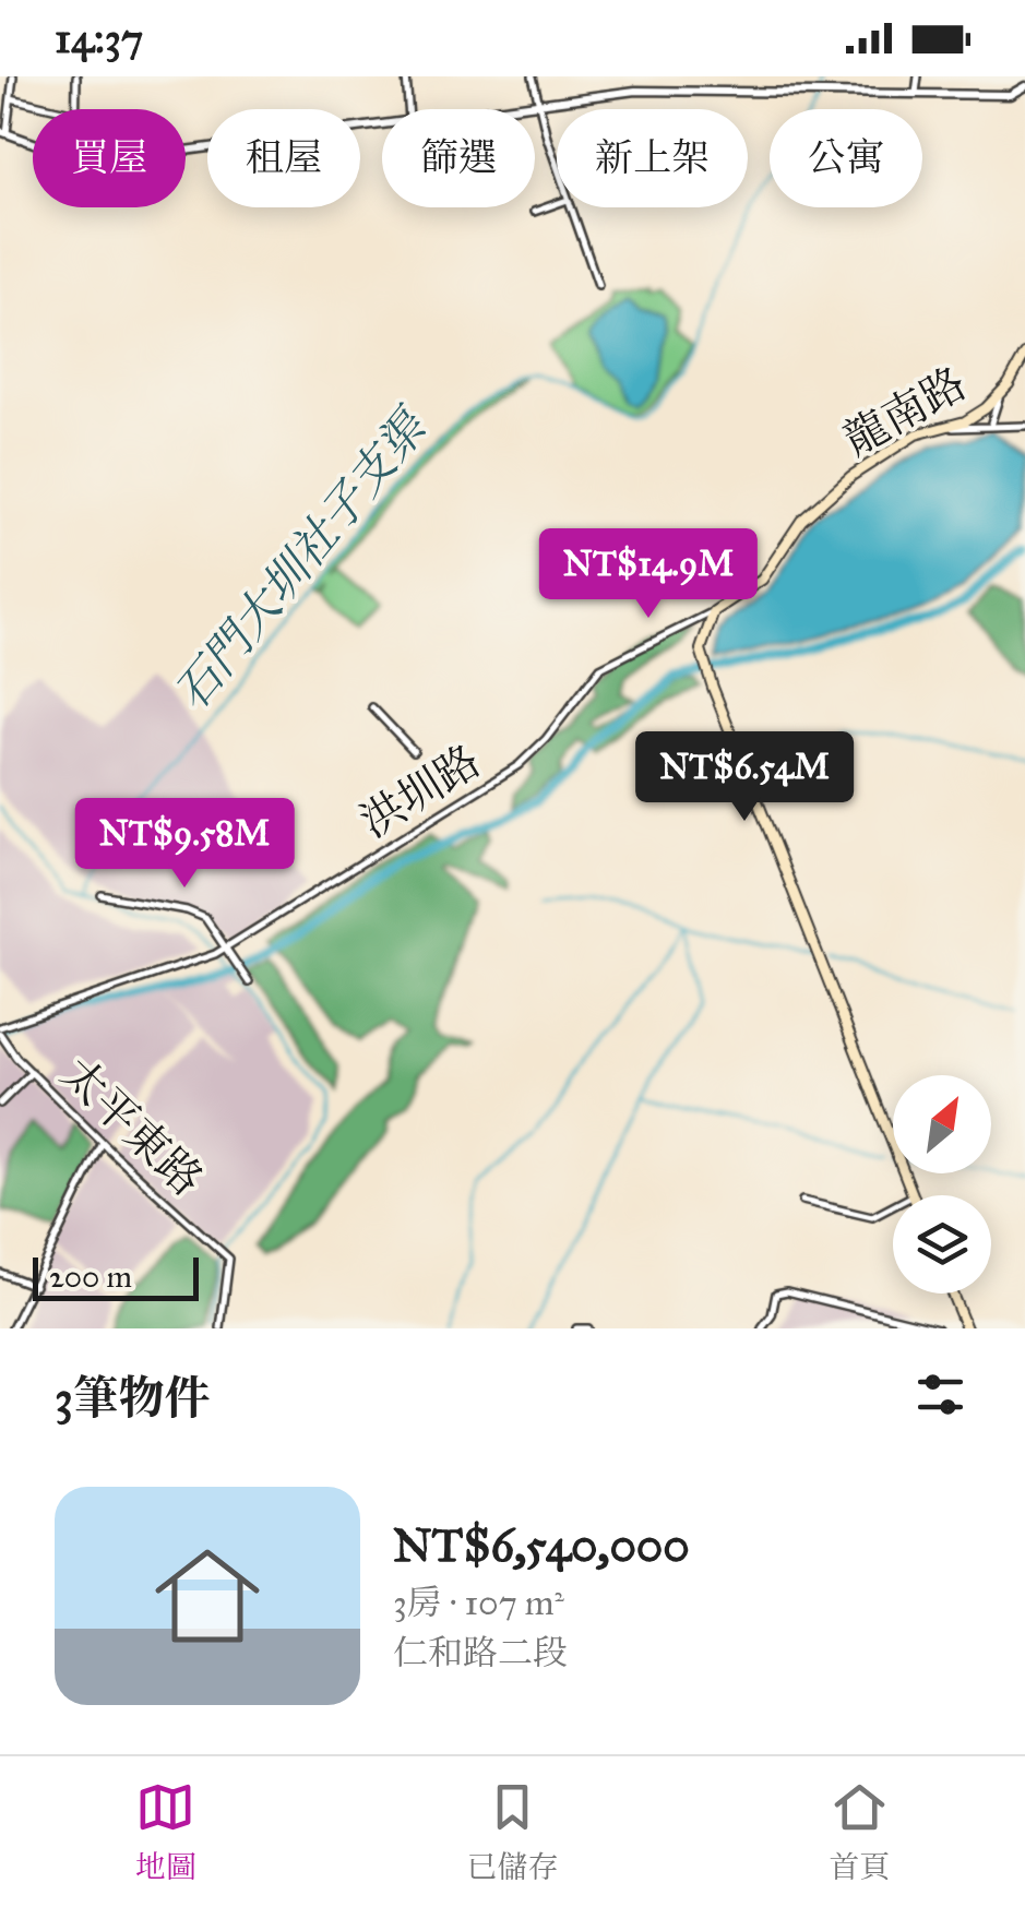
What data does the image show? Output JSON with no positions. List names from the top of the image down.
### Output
{
  "streets": {
    "main road": ["龍南路"],
    "street": ["洪圳路", "太平東路"]
  },
  "crossings": [
    ["龍南路", "洪圳路"],
    ["洪圳路", "太平東路"]
  ],
  "water": ["石門大圳社子支渠"],
  "scale_bar": "200 m",
  "north": "top right",
  "page": {
    "status": "14:37",
    "chip": [
      "買屋",
      "租屋",
      "篩選",
      "新上架",
      "公寓"
    ],
    "price": ["NT$14.9M", "NT$6.54M", "NT$9.58M"],
    "scale": "200 m",
    "heading": "3筆物件",
    "list": [
      {
        "name": "NT$6,540,000",
        "note": "3房 · 107 m² · 仁和路二段"
      }
    ],
    "tabs": ["地圖", "已儲存", "首頁"]
  }
}
